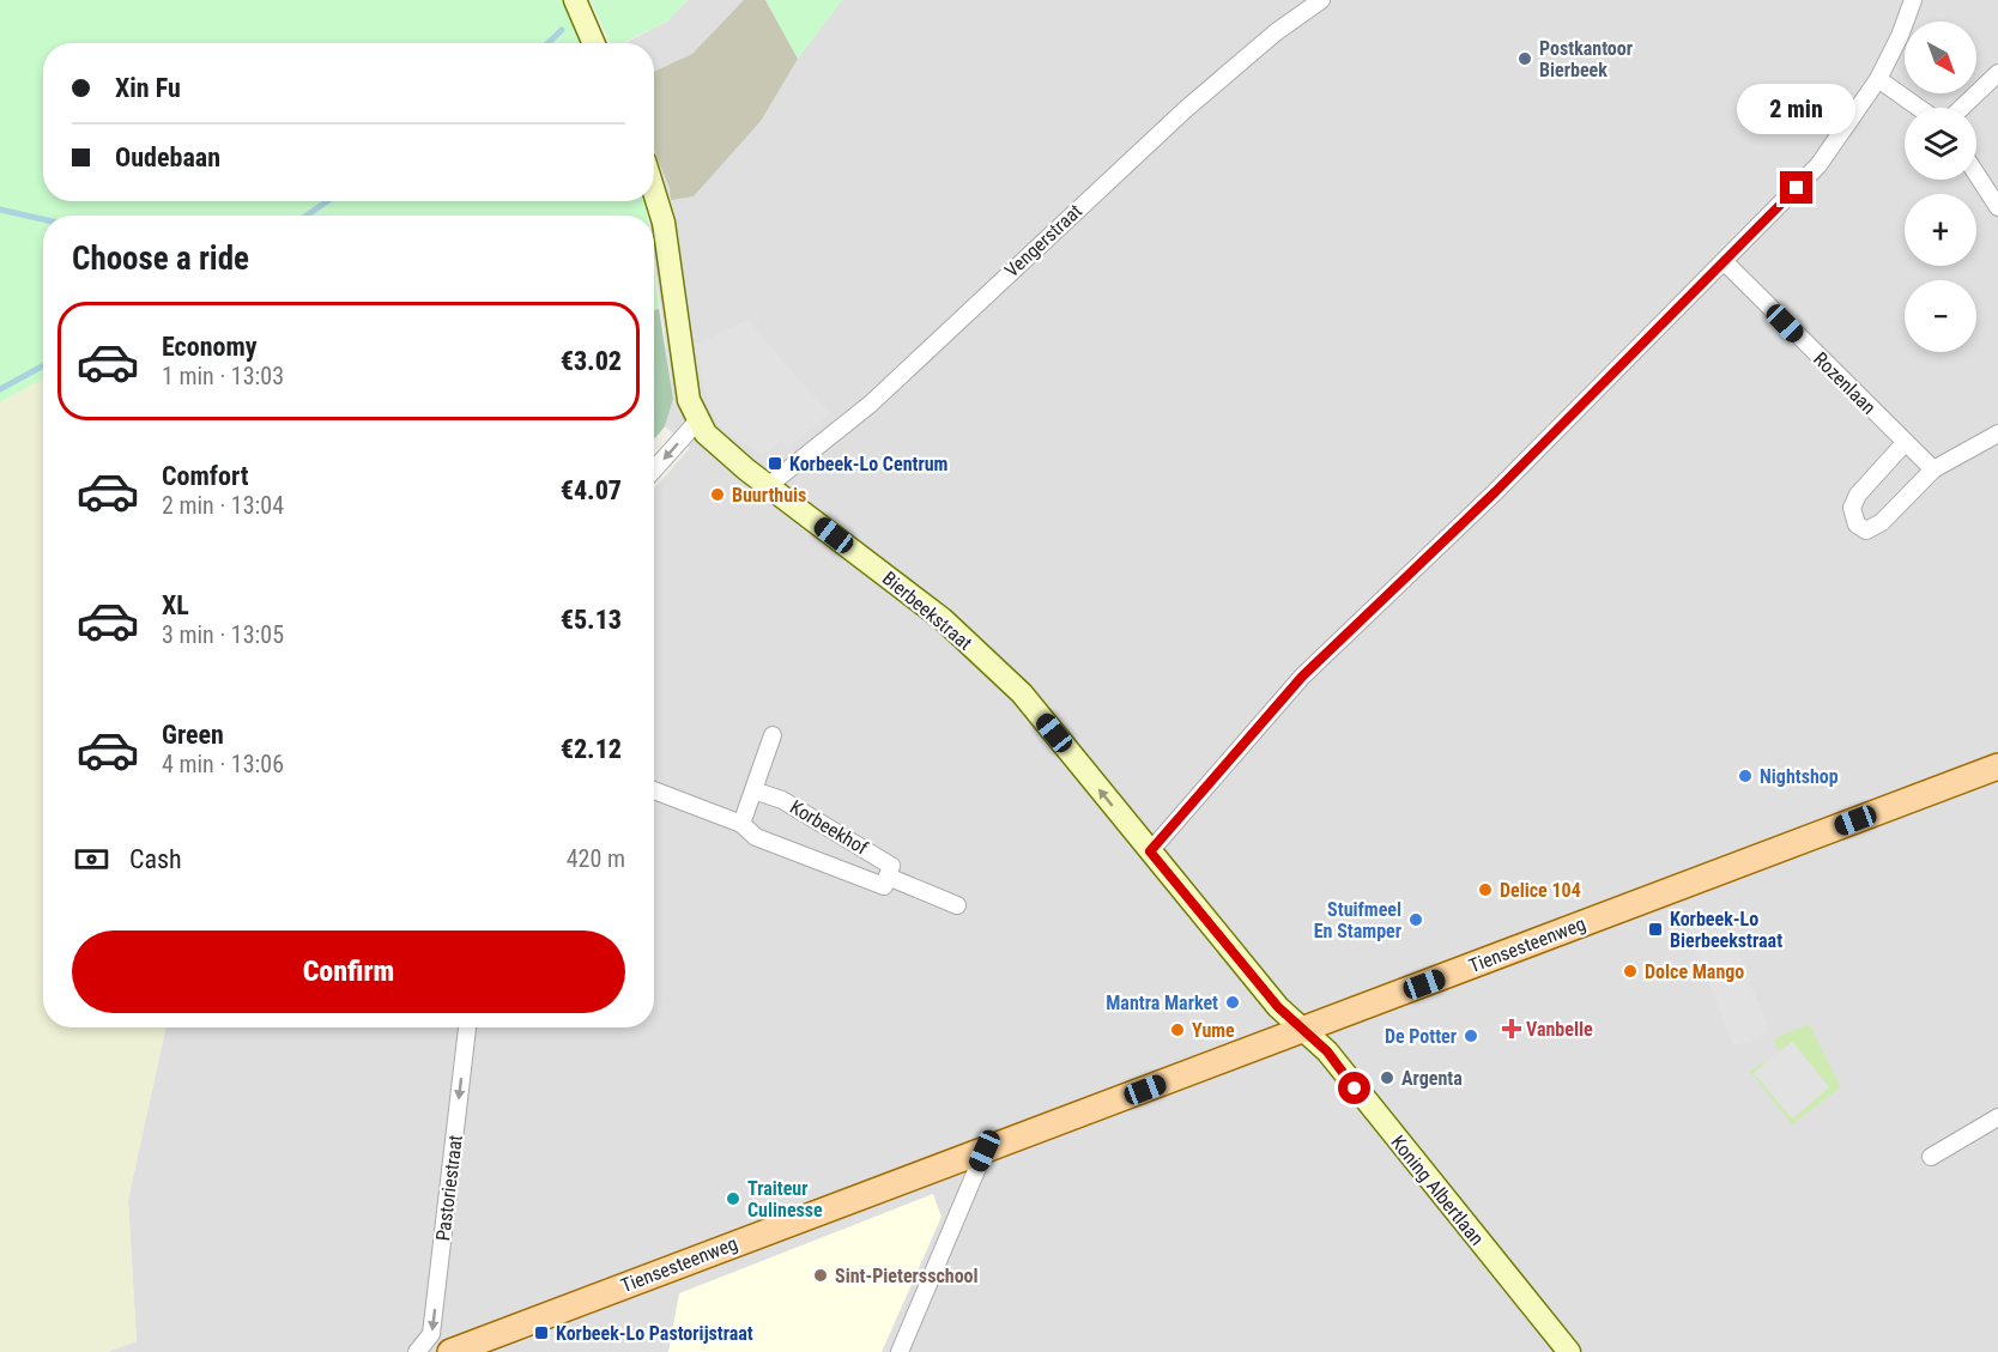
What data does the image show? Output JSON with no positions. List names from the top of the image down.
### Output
{
  "streets": {
    "main road": ["Tiensesteenweg"],
    "street": [
      "Vengerstraat",
      "Rozenlaan",
      "Bierbeekstraat",
      "Korbeekhof",
      "Pastoriestraat",
      "Koning Albertlaan"
    ]
  },
  "crossings": [
    ["Vengerstraat", "Bierbeekstraat"],
    ["Bierbeekstraat", "Tiensesteenweg"],
    ["Bierbeekstraat", "Koning Albertlaan"],
    ["Tiensesteenweg", "Koning Albertlaan"]
  ],
  "one_way": ["Bierbeekstraat", "Pastoriestraat"],
  "places": {
    "other": [
      "Postkantoor Bierbeek",
      "Buurthuis",
      "Nightshop",
      "Delice 104",
      "Stuifmeel En Stamper",
      "Dolce Mango",
      "Mantra Market",
      "Yume",
      "De Potter",
      "Argenta",
      "Traiteur Culinesse",
      "Sint-Pietersschool"
    ],
    "transit": ["Korbeek-Lo Centrum", "Korbeek-Lo Bierbeekstraat", "Korbeek-Lo Pastorijstraat"],
    "health": ["Vanbelle"]
  },
  "north": "bottom right",
  "page": {
    "map_buttons": ["+", "−"],
    "banner": ["Xin Fu", "Oudebaan"],
    "bubble": "2 min",
    "heading": "Choose a ride",
    "list": [
      {
        "name": "Economy",
        "note": "1 min · 13:03",
        "value": "€3.02"
      },
      {
        "name": "Comfort",
        "note": "2 min · 13:04",
        "value": "€4.07"
      },
      {
        "name": "XL",
        "note": "3 min · 13:05",
        "value": "€5.13"
      },
      {
        "name": "Green",
        "note": "4 min · 13:06",
        "value": "€2.12"
      }
    ],
    "pay": ["Cash", "420 m"],
    "buttons": "Confirm"
  }
}
